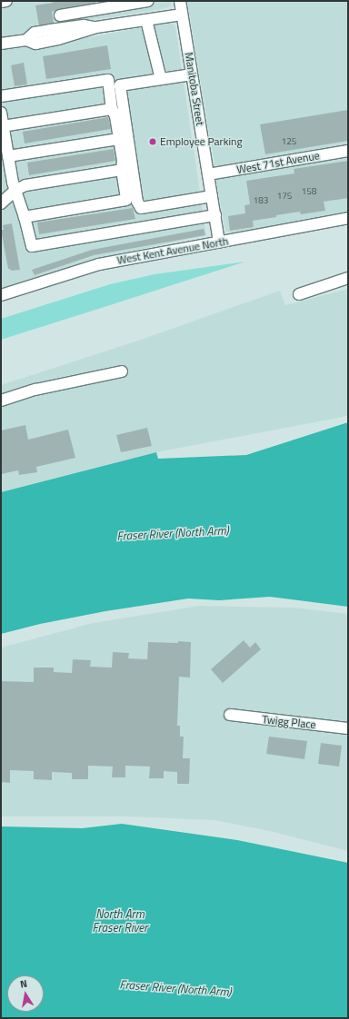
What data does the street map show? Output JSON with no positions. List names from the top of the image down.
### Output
{
  "streets": {
    "street": [
      "Manitoba Street",
      "West 71st Avenue",
      "West Kent Avenue North",
      "Twigg Place"
    ]
  },
  "crossings": [
    ["Manitoba Street", "West 71st Avenue"],
    ["Manitoba Street", "West Kent Avenue North"]
  ],
  "water": ["Fraser River (North Arm)", "North Arm Fraser River"],
  "places": ["Employee Parking"],
  "house_numbers": [
    "125",
    "158",
    "175",
    "183"
  ],
  "north": "top"
}
